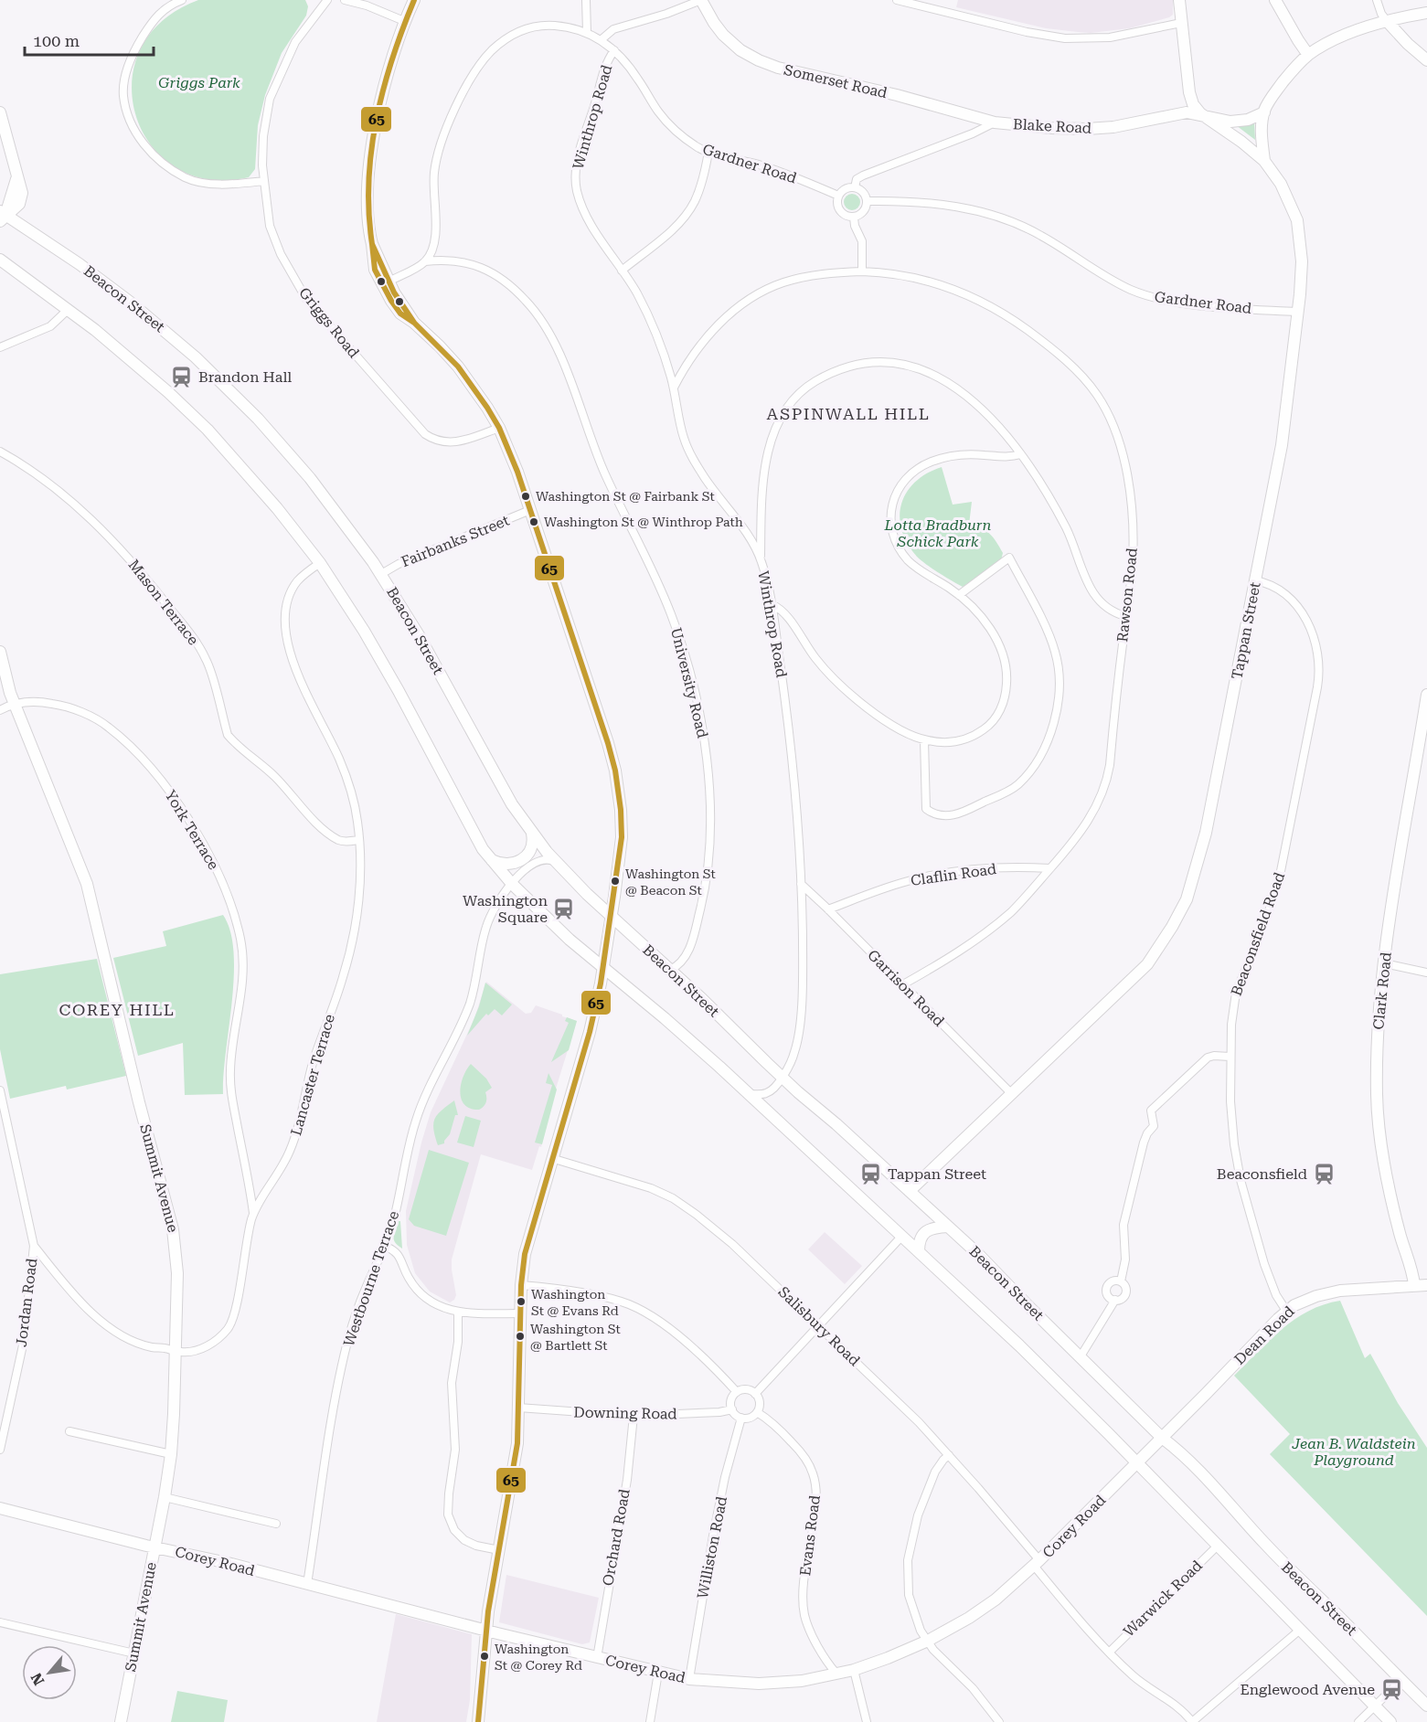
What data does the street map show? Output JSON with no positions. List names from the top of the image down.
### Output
{
  "streets": {
    "main road": [
      "Somerset Road",
      "Blake Road",
      "Beacon Street",
      "Tappan Street",
      "Clark Road",
      "Summit Avenue",
      "Dean Road",
      "Corey Road"
    ],
    "street": [
      "Winthrop Road",
      "Gardner Road",
      "Griggs Road",
      "Fairbanks Street",
      "Rawson Road",
      "Mason Terrace",
      "University Road",
      "York Terrace",
      "Claflin Road",
      "Beaconsfield Road",
      "Garrison Road",
      "Lancaster Terrace",
      "Westbourne Terrace",
      "Jordan Road",
      "Salisbury Road",
      "Downing Road",
      "Evans Road",
      "Orchard Road",
      "Williston Road",
      "Warwick Road"
    ]
  },
  "crossings": [
    ["Somerset Road", "Blake Road"],
    ["Winthrop Road", "Gardner Road"],
    ["Winthrop Road", "Beacon Street"],
    ["Winthrop Road", "Rawson Road"],
    ["Winthrop Road", "Garrison Road"],
    ["Blake Road", "Gardner Road"],
    ["Blake Road", "Tappan Street"],
    ["Gardner Road", "Tappan Street"],
    ["Gardner Road", "University Road"],
    ["Beacon Street", "Fairbanks Street"],
    ["Beacon Street", "Tappan Street"],
    ["Beacon Street", "University Road"],
    ["Beacon Street", "Westbourne Terrace"],
    ["Beacon Street", "Dean Road"],
    ["Rawson Road", "Claflin Road"],
    ["Rawson Road", "Garrison Road"],
    ["Mason Terrace", "Lancaster Terrace"],
    ["Tappan Street", "Beaconsfield Road"],
    ["Tappan Street", "Garrison Road"],
    ["York Terrace", "Lancaster Terrace"],
    ["York Terrace", "Summit Avenue"],
    ["Claflin Road", "Garrison Road"],
    ["Beaconsfield Road", "Dean Road"],
    ["Clark Road", "Dean Road"],
    ["Lancaster Terrace", "Summit Avenue"],
    ["Lancaster Terrace", "Jordan Road"],
    ["Summit Avenue", "Corey Road"],
    ["Westbourne Terrace", "Corey Road"],
    ["Salisbury Road", "Corey Road"],
    ["Salisbury Road", "Warwick Road"],
    ["Dean Road", "Corey Road"],
    ["Downing Road", "Evans Road"],
    ["Downing Road", "Orchard Road"],
    ["Downing Road", "Williston Road"],
    ["Corey Road", "Evans Road"],
    ["Corey Road", "Orchard Road"],
    ["Corey Road", "Williston Road"],
    ["Evans Road", "Williston Road"]
  ],
  "districts": ["ASPINWALL HILL", "COREY HILL"],
  "parks": ["Griggs Park", "Lotta Bradburn Schick Park", "Jean B. Waldstein Playground"],
  "places": {
    "station": [
      "Brandon Hall",
      "Washington Square",
      "Tappan Street",
      "Beaconsfield",
      "Englewood Avenue"
    ],
    "other": [
      "Washington St @ Fairbank St",
      "Washington St @ Winthrop Path",
      "Washington St @ Beacon St",
      "Washington St @ Evans Rd",
      "Washington St @ Bartlett St",
      "Washington St @ Corey Rd"
    ]
  },
  "lines": ["transit line 65"],
  "scale_bar": "100 m",
  "north": "bottom left"
}
